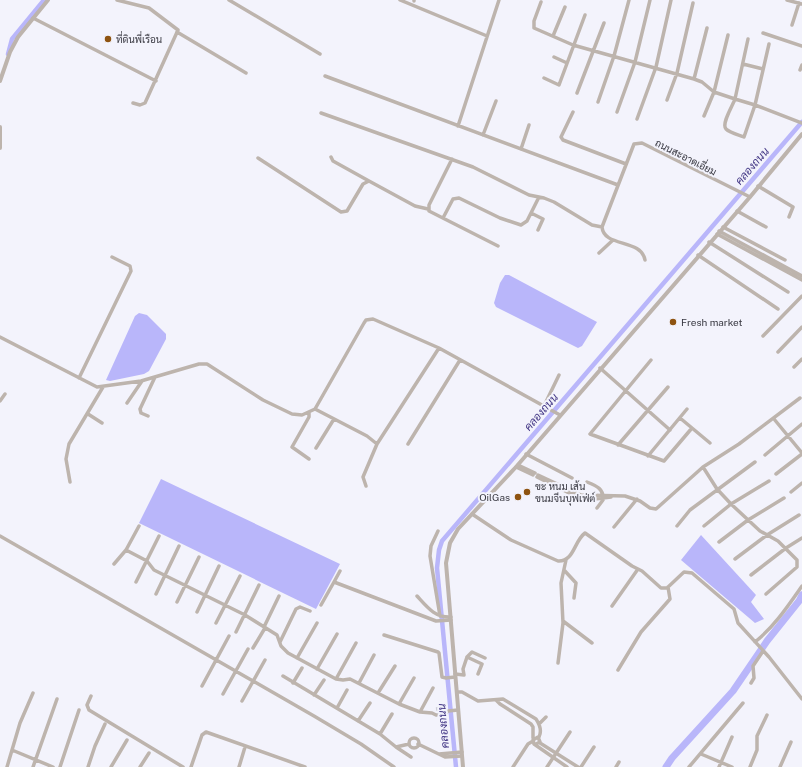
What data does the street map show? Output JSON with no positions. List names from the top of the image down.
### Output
{
  "streets": {
    "street": ["ถนนสะอาดเอี่ยม"]
  },
  "water": ["คลองถนน"],
  "places": [
    "ที่ดินพี่เรือน",
    "Fresh market",
    "ขะ หนม เส้น ขนมจีนบุฟเฟ่ต์",
    "OilGas"
  ]
}
